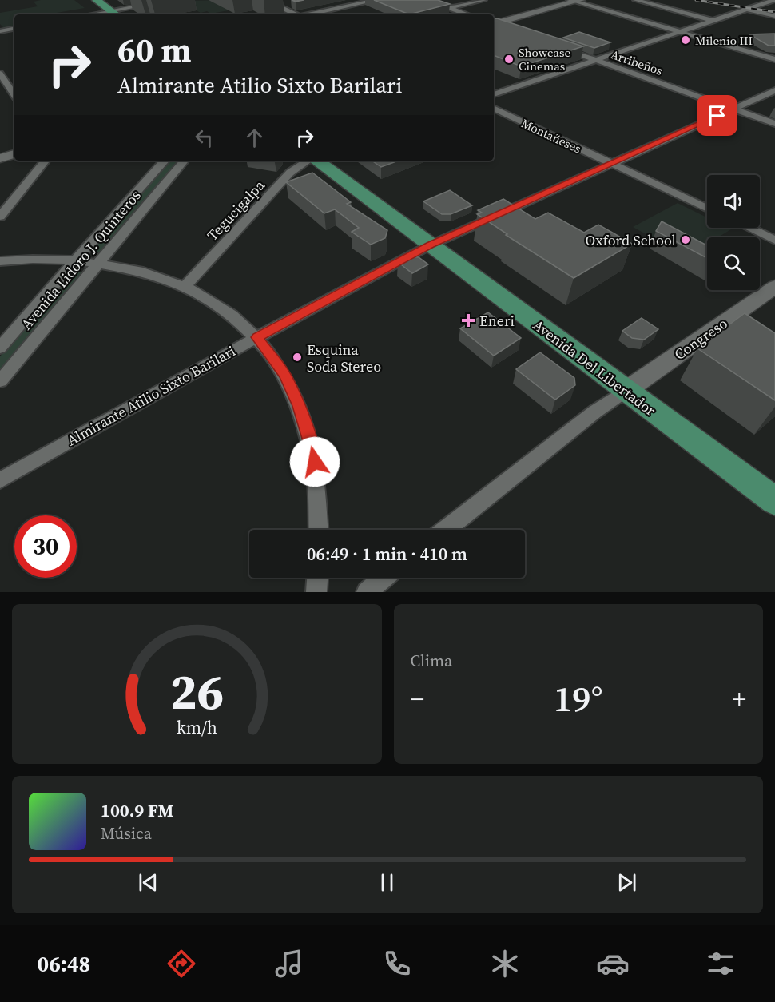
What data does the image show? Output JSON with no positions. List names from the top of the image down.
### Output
{
  "streets": {
    "main road": ["Congreso", "Avenida Del Libertador"],
    "street": [
      "Arribeños",
      "Montañeses",
      "Tegucigalpa",
      "Avenida Lidoro J. Quinteros",
      "Almirante Atilio Sixto Barilari"
    ]
  },
  "crossings": [
    ["Arribeños", "Almirante Atilio Sixto Barilari"],
    ["Montañeses", "Almirante Atilio Sixto Barilari"],
    ["Congreso", "Avenida Del Libertador"],
    ["Avenida Del Libertador", "Almirante Atilio Sixto Barilari"]
  ],
  "places": {
    "other": [
      "Milenio III",
      "Showcase Cinemas",
      "Oxford School",
      "Esquina Soda Stereo"
    ],
    "health": ["Eneri"]
  },
  "page": {
    "turn": ["60 m", "Almirante Atilio Sixto Barilari"],
    "limit": "30",
    "trip": "06:49 · 1 min · 410 m",
    "tile": "Clima",
    "heat": ["−", "19°", "+"],
    "song": ["100.9 FM", "Música"],
    "tabs": "06:48",
    "gauge": ["26", "km/h"]
  }
}
